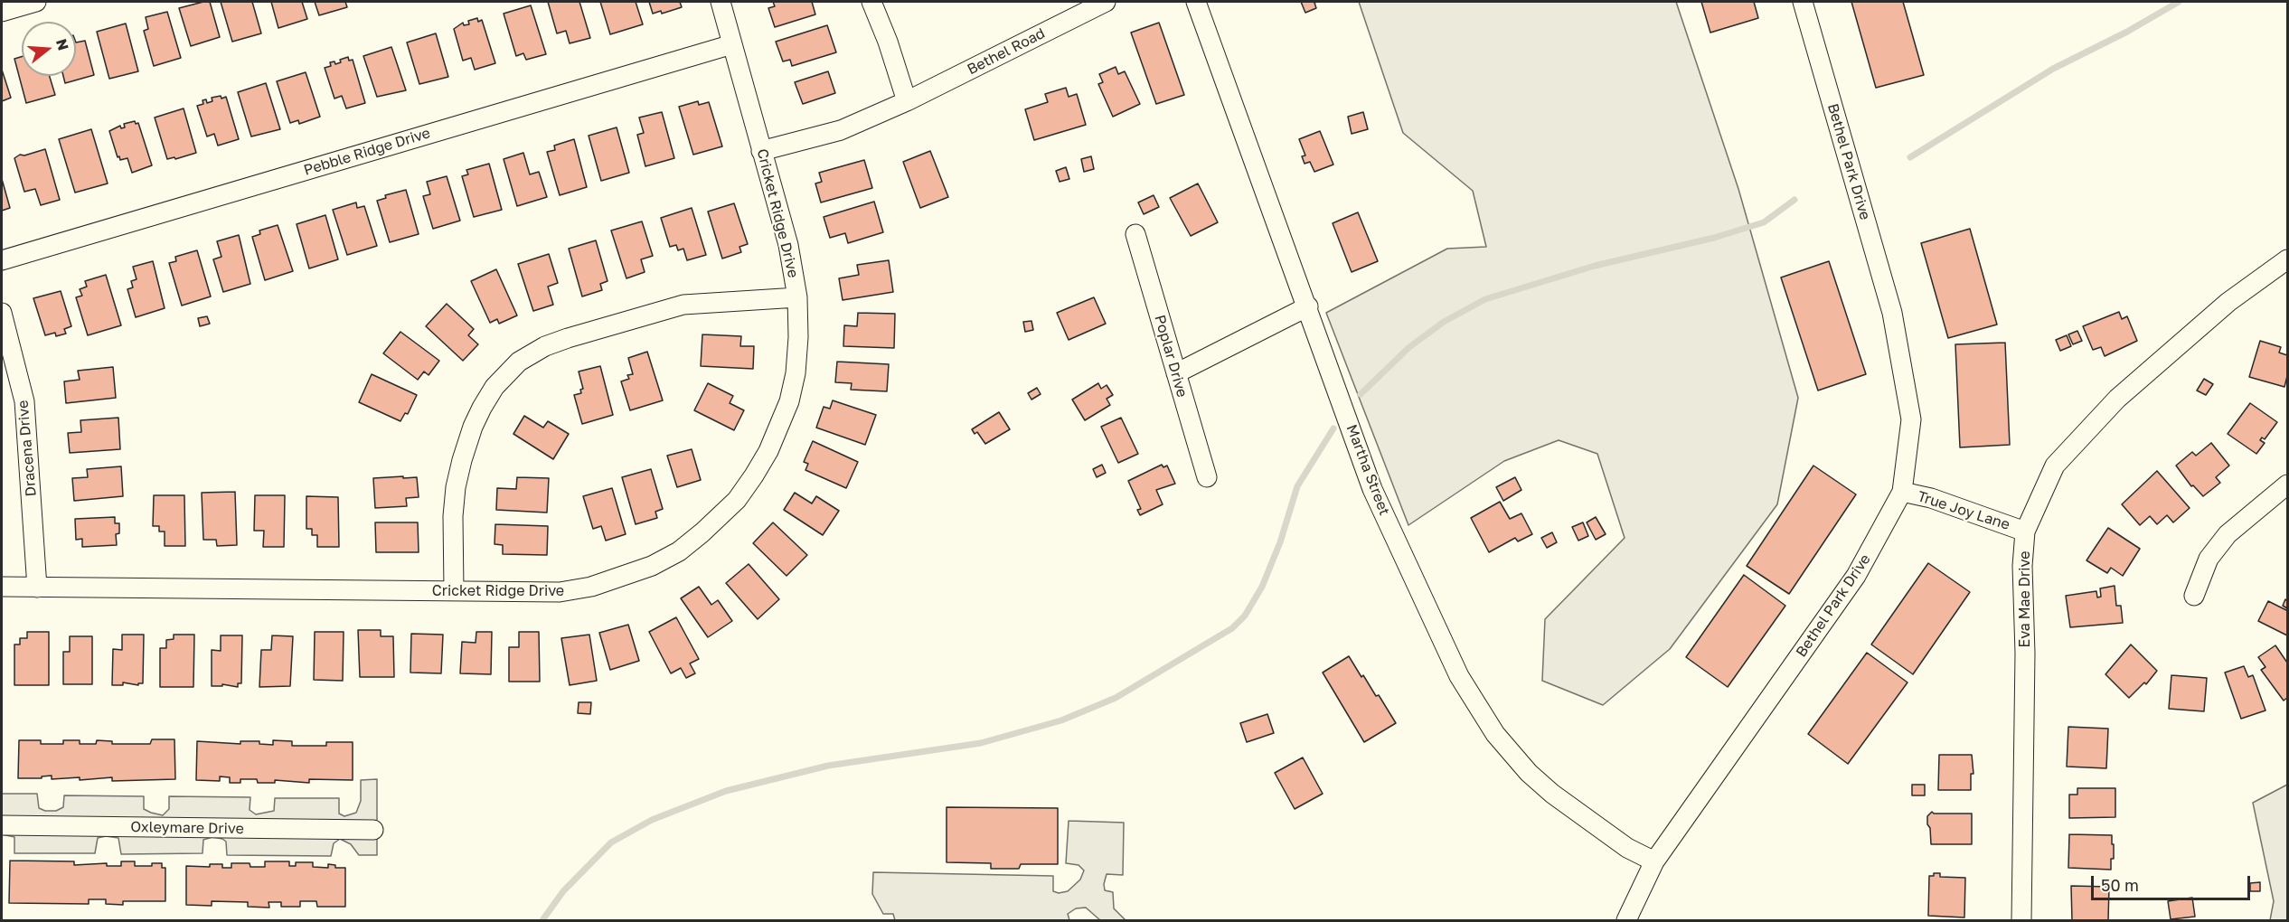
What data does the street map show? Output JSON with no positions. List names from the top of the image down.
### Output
{
  "streets": {
    "street": [
      "Bethel Road",
      "Pebble Ridge Drive",
      "Bethel Park Drive",
      "Cricket Ridge Drive",
      "Poplar Drive",
      "Dracena Drive",
      "Martha Street",
      "True Joy Lane",
      "Eva Mae Drive",
      "Oxleymare Drive"
    ]
  },
  "crossings": [
    ["Bethel Road", "Cricket Ridge Drive"],
    ["Pebble Ridge Drive", "Cricket Ridge Drive"],
    ["Bethel Park Drive", "Martha Street"],
    ["Bethel Park Drive", "True Joy Lane"],
    ["Cricket Ridge Drive", "Dracena Drive"],
    ["True Joy Lane", "Eva Mae Drive"]
  ],
  "scale_bar": "50 m",
  "north": "right"
}
